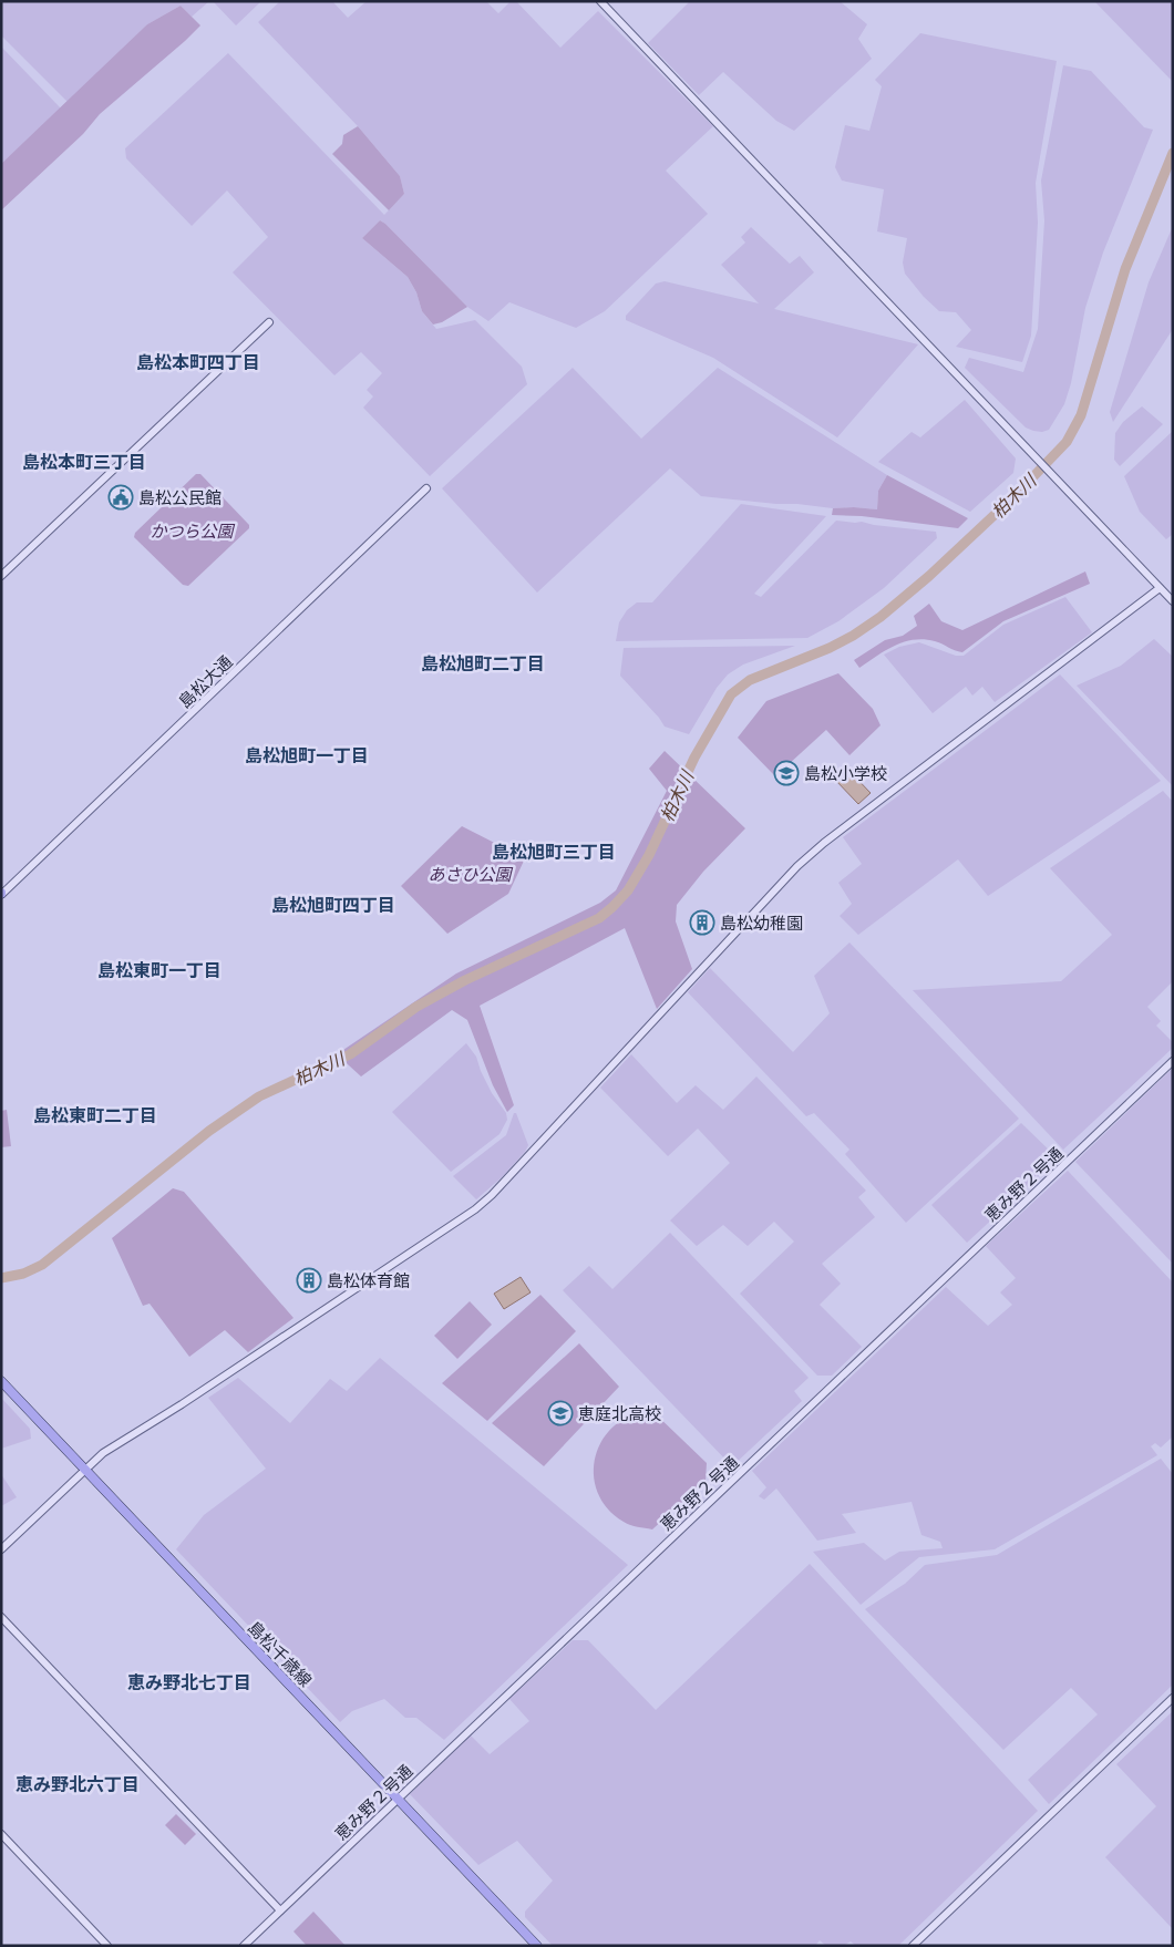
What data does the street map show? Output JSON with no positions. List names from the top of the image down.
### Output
{
  "streets": {
    "main road": ["島松千歳線"],
    "street": ["島松大通", "恵み野２号通"]
  },
  "crossings": [
    ["恵み野２号通", "島松千歳線"]
  ],
  "districts": [
    "島松本町四丁目",
    "島松本町三丁目",
    "島松旭町二丁目",
    "島松旭町一丁目",
    "島松旭町三丁目",
    "島松旭町四丁目",
    "島松東町一丁目",
    "島松東町二丁目",
    "恵み野北七丁目",
    "恵み野北六丁目"
  ],
  "water": ["柏木川"],
  "parks": ["かつら公園", "あさひ公園"],
  "places": {
    "public building": ["島松公民館"],
    "school or university": ["島松小学校", "恵庭北高校"],
    "building": ["島松幼稚園", "島松体育館"]
  }
}
